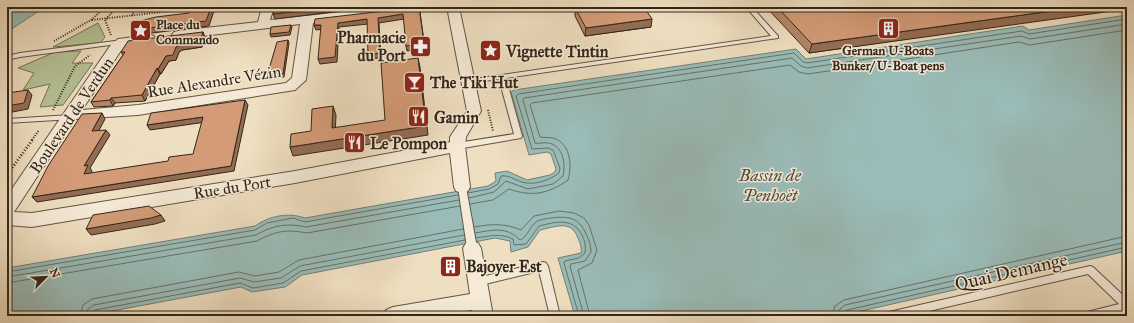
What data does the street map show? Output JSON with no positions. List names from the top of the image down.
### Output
{
  "streets": {
    "street": ["Rue Alexandre Vézin", "Boulevard de Verdun", "Rue du Port"],
    "lane": ["Quai Demange"]
  },
  "crossings": [
    ["Rue Alexandre Vézin", "Boulevard de Verdun"]
  ],
  "water": ["Bassin de Penhoët"],
  "places": {
    "building": ["German U-Boats Bunker/ U-Boat pens", "Bajoyer Est"],
    "place": ["Place du Commando", "Vignette Tintin"],
    "pharmacy": ["Pharmacie du Port"],
    "bar": ["The Tiki Hut"],
    "restaurant": ["Gamin", "Le Pompon"]
  },
  "north": "top right"
}
